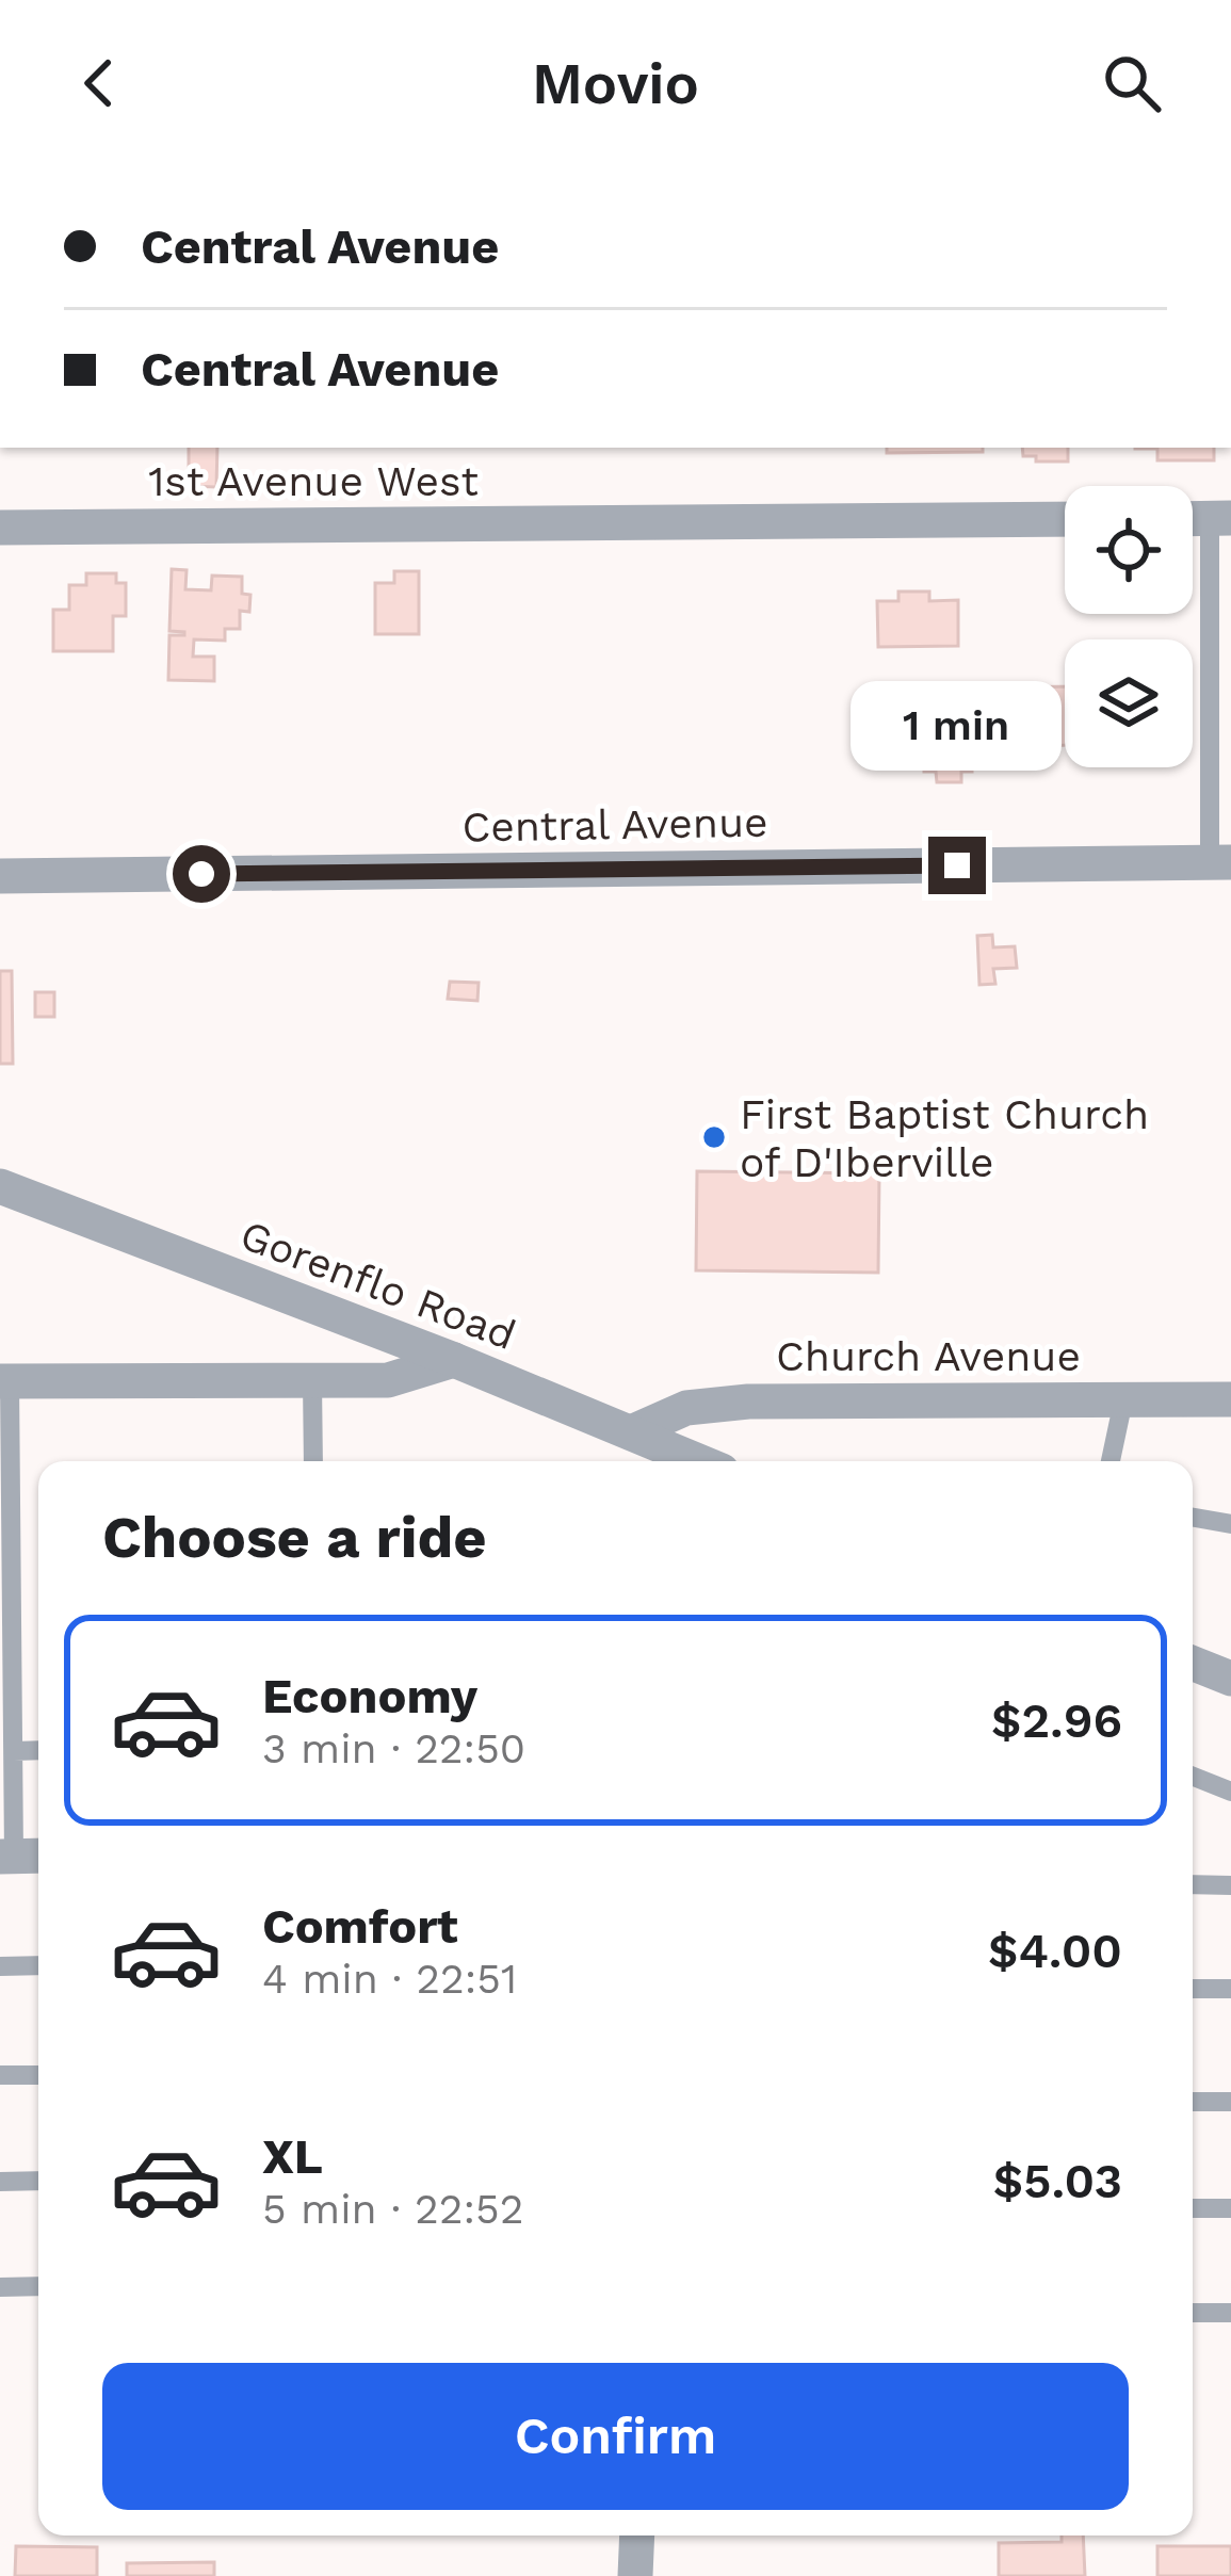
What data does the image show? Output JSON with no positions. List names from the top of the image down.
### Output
{
  "streets": {
    "street": [
      "1st Avenue West",
      "Central Avenue",
      "Gorenflo Road",
      "Church Avenue"
    ]
  },
  "crossings": [
    ["Gorenflo Road", "Church Avenue"]
  ],
  "places": ["First Baptist Church of D'Iberville"],
  "page": {
    "header": "Movio",
    "banner": ["Central Avenue", "Central Avenue"],
    "bubble": "1 min",
    "heading": "Choose a ride",
    "list": [
      {
        "name": "Economy",
        "note": "3 min · 22:50",
        "value": "$2.96"
      },
      {
        "name": "Comfort",
        "note": "4 min · 22:51",
        "value": "$4.00"
      },
      {
        "name": "XL",
        "note": "5 min · 22:52",
        "value": "$5.03"
      }
    ],
    "buttons": "Confirm"
  }
}
